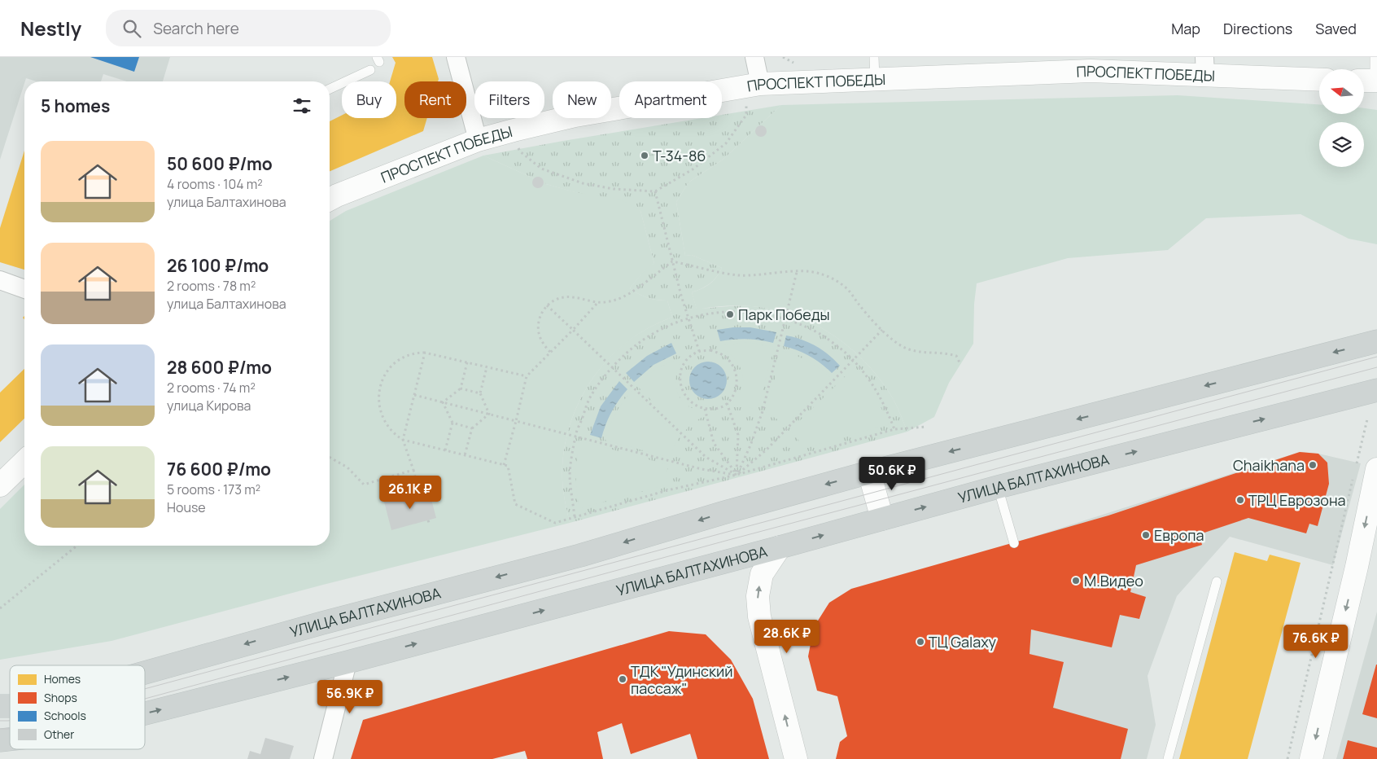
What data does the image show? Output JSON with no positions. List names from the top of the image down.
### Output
{
  "streets": {
    "main road": ["УЛИЦА БАЛТАХИНОВА"],
    "street": ["ПРОСПЕКТ ПОБЕДЫ"]
  },
  "places": [
    "T-34-86",
    "Парк Победы",
    "Chaikhana",
    "ТРЦ Еврозона",
    "Европа",
    "М.Видео",
    "ТЦ Galaxy",
    "ТДК \"Удинский пассаж\""
  ],
  "legend": [
    "Homes",
    "Shops",
    "Schools",
    "Other"
  ],
  "north": "left",
  "page": {
    "header": "Nestly",
    "search": "Search here",
    "nav": ["Map", "Directions", "Saved"],
    "chip": [
      "Buy",
      "Rent",
      "Filters",
      "New",
      "Apartment"
    ],
    "heading": "5 homes",
    "list": [
      {
        "name": "50 600 ₽/mo",
        "note": "4 rooms · 104 m² · улица Балтахинова"
      },
      {
        "name": "26 100 ₽/mo",
        "note": "2 rooms · 78 m² · улица Балтахинова"
      },
      {
        "name": "28 600 ₽/mo",
        "note": "2 rooms · 74 m² · улица Кирова"
      },
      {
        "name": "76 600 ₽/mo",
        "note": "5 rooms · 173 m² · House"
      }
    ],
    "price": [
      "50.6K ₽",
      "26.1K ₽",
      "28.6K ₽",
      "76.6K ₽",
      "56.9K ₽"
    ]
  }
}
